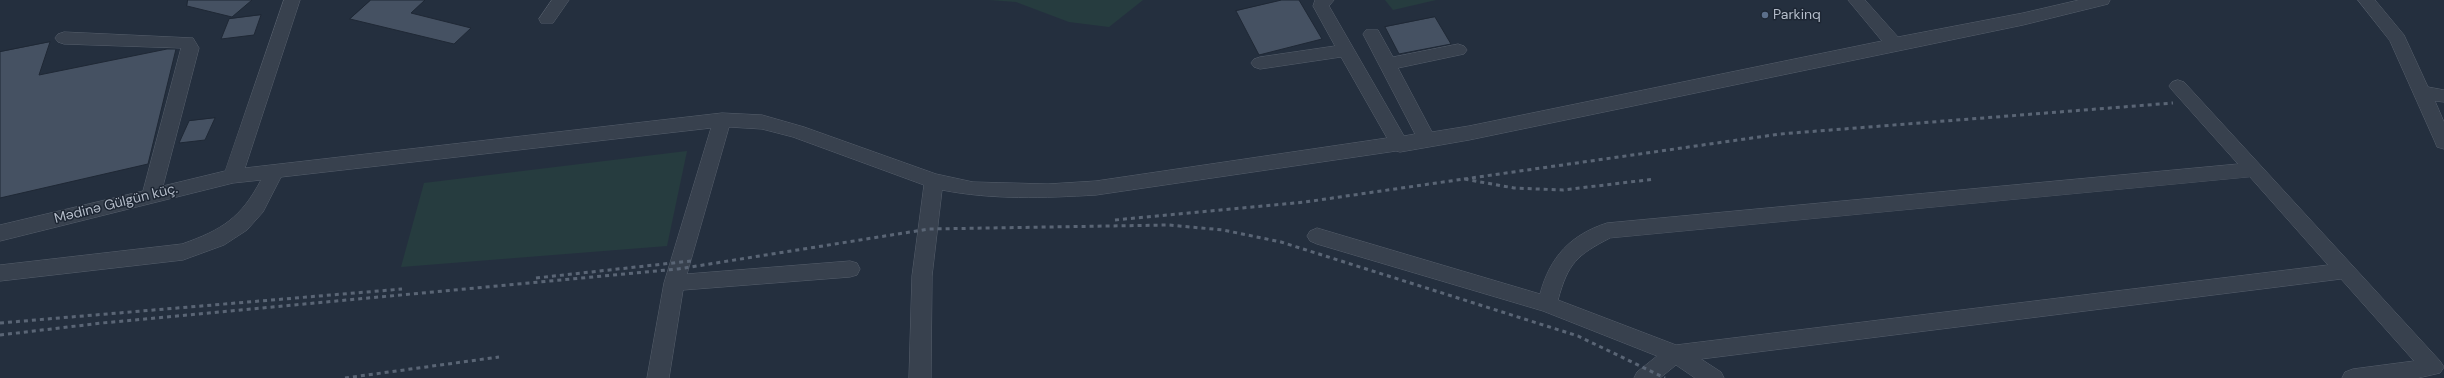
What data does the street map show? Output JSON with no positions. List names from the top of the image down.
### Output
{
  "streets": {
    "street": ["Mədinə Gülgün küç."]
  },
  "places": ["Parkinq"]
}
